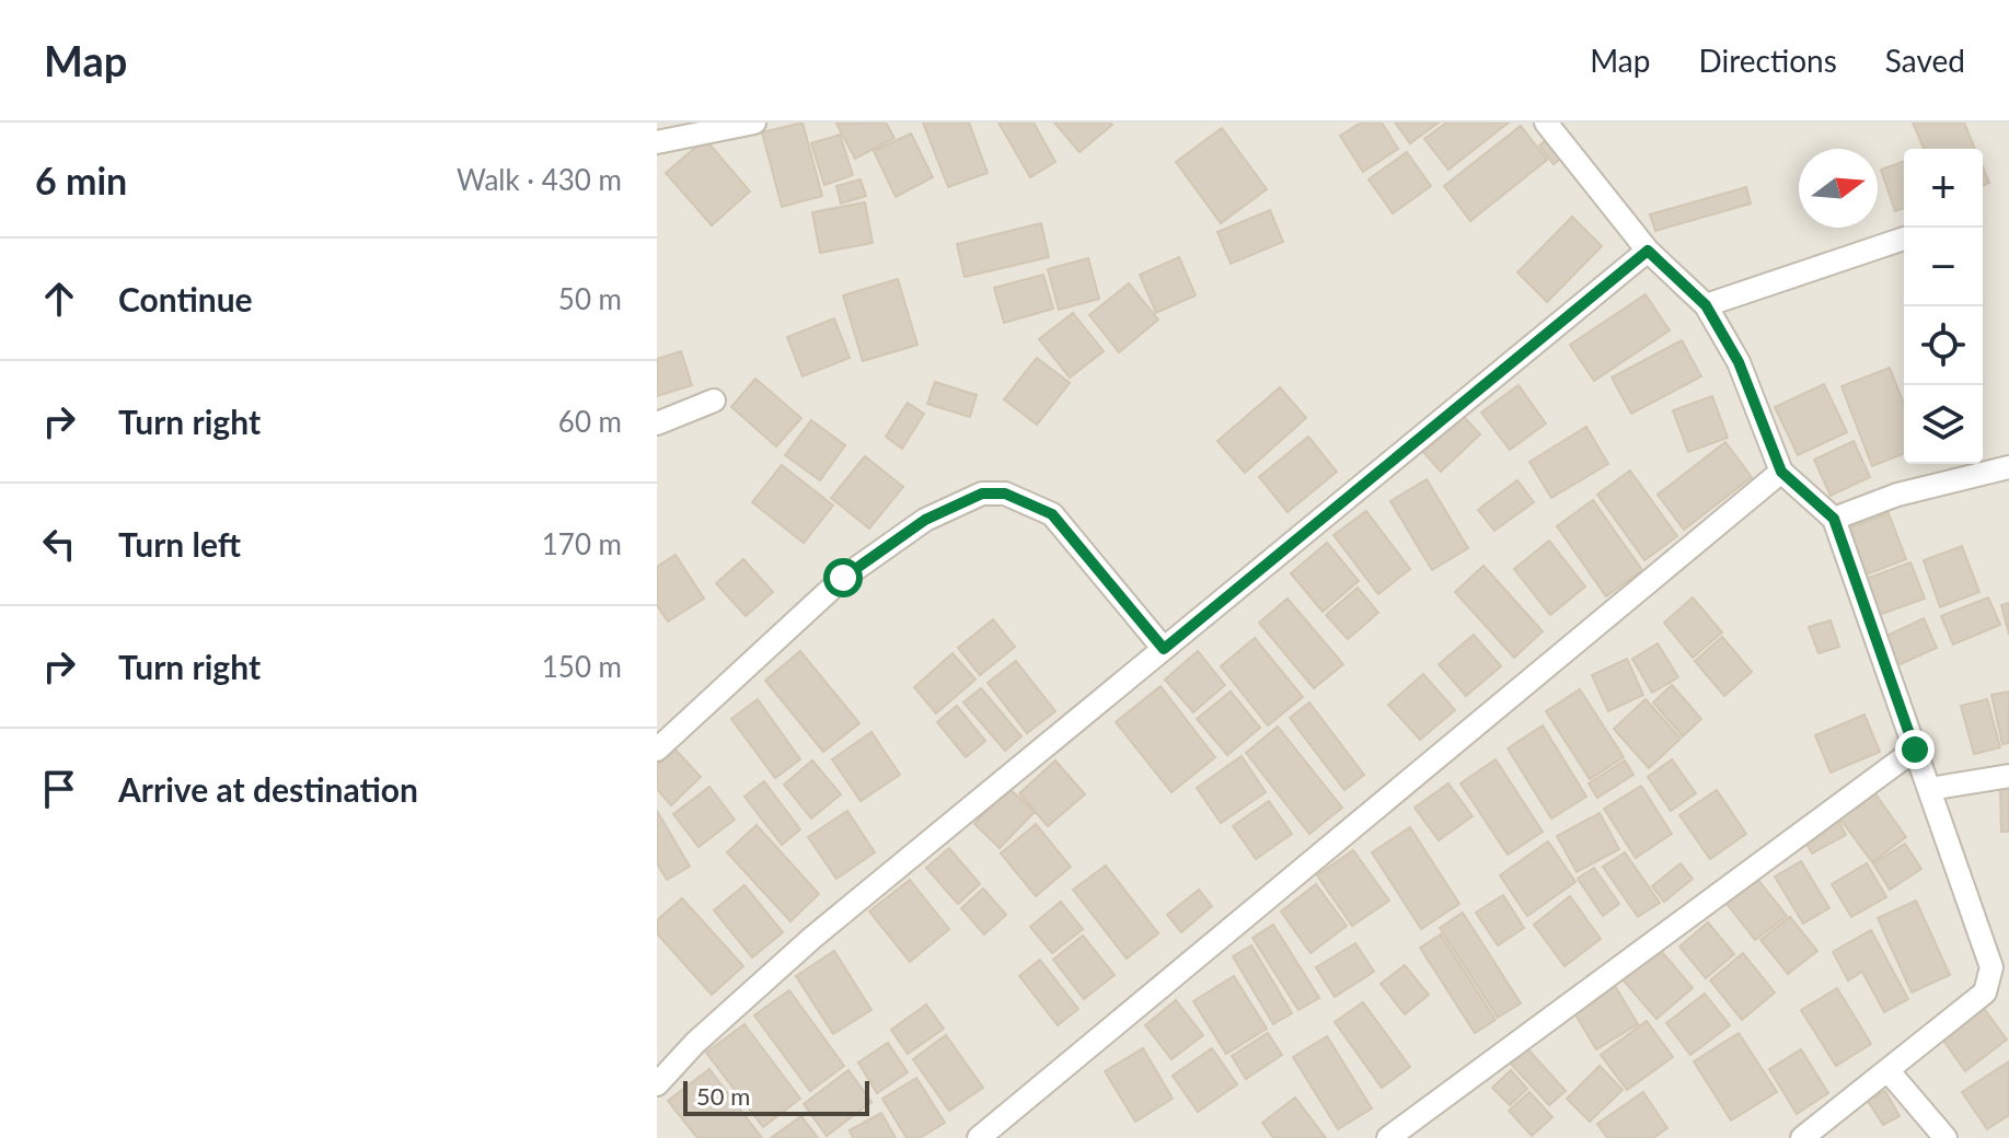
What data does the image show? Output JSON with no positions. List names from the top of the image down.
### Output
{
  "scale_bar": "50 m",
  "north": "right",
  "page": {
    "header": "Map",
    "nav": ["Map", "Directions", "Saved"],
    "heading": ["6 min", "Walk · 430 m"],
    "map_buttons": ["+", "−"],
    "list": [
      ["Continue", "50 m"],
      ["Turn right", "60 m"],
      ["Turn left", "170 m"],
      ["Turn right", "150 m"],
      "Arrive at destination"
    ],
    "scale": "50 m"
  }
}
